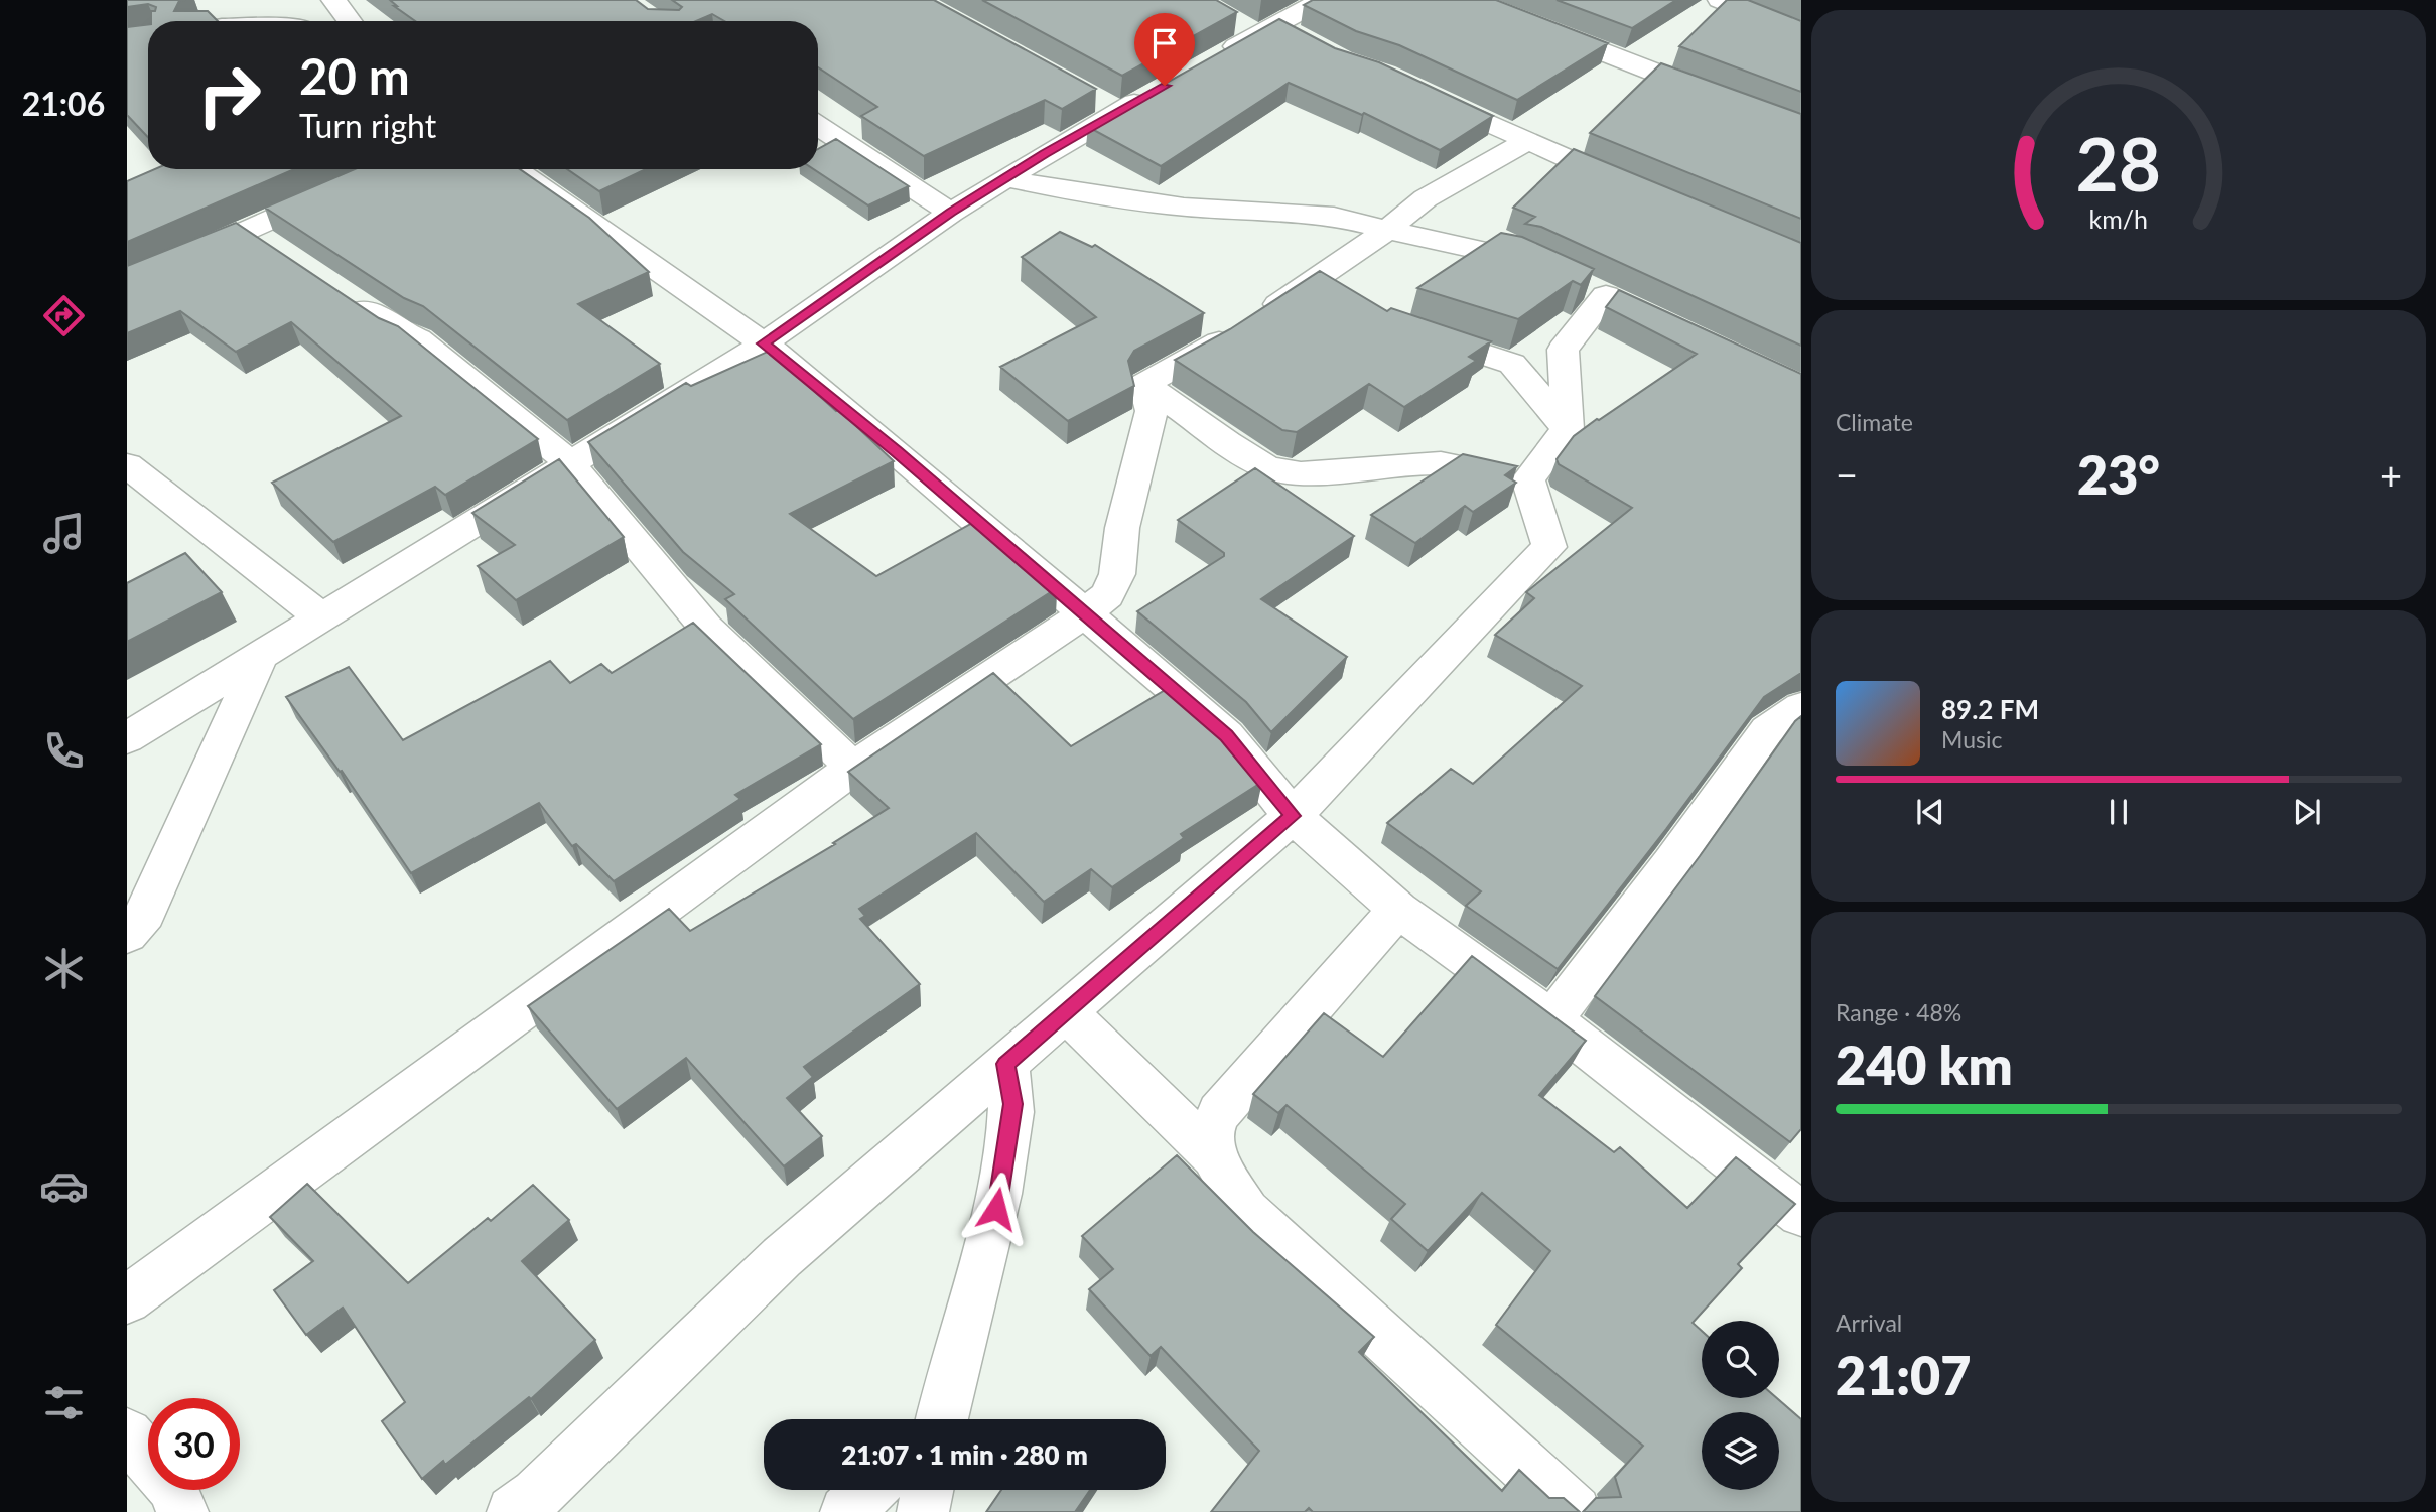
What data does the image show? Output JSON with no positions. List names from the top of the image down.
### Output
{
  "page": {
    "tabs": "21:06",
    "turn": ["20 m", "Turn right"],
    "tile": [
      "Climate",
      ["Range · 48%", "240 km"],
      ["Arrival", "21:07"]
    ],
    "heat": ["−", "23°", "+"],
    "song": ["89.2 FM", "Music"],
    "limit": "30",
    "trip": "21:07 · 1 min · 280 m",
    "gauge": ["28", "km/h"]
  }
}
